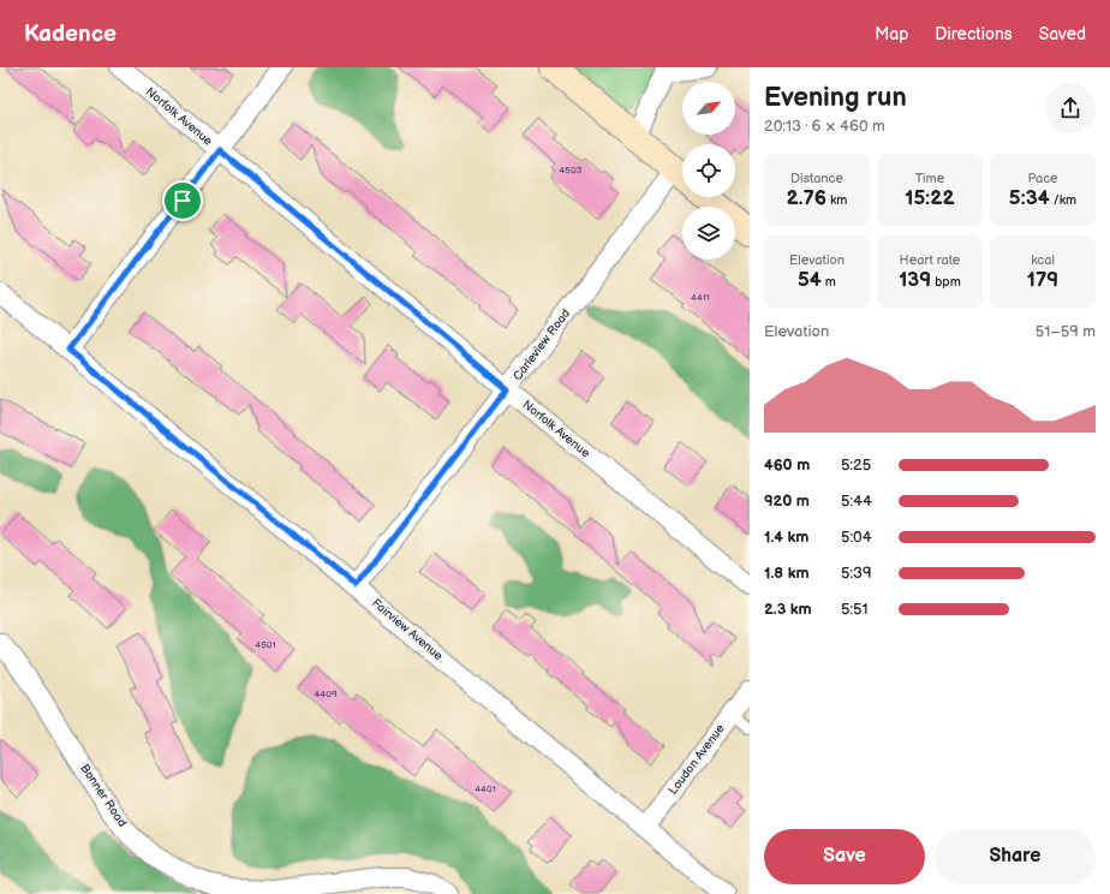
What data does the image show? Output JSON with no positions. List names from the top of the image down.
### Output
{
  "streets": {
    "street": [
      "Norfolk Avenue",
      "Carleview Road",
      "Fairview Avenue",
      "Loudon Avenue",
      "Bonner Road"
    ]
  },
  "crossings": [
    ["Norfolk Avenue", "Carleview Road"],
    ["Carleview Road", "Fairview Avenue"],
    ["Fairview Avenue", "Loudon Avenue"]
  ],
  "house_numbers": [
    "4503",
    "4411",
    "4501",
    "4409",
    "4401"
  ],
  "north": "top right",
  "page": {
    "header": "Kadence",
    "nav": ["Map", "Directions", "Saved"],
    "heading": ["Evening run", "20:13 · 6 × 460 m"],
    "stats": [
      ["Distance", "2.76 km"],
      ["Time", "15:22"],
      ["Pace", "5:34 /km"],
      ["Elevation", "54 m"],
      ["Heart rate", "139 bpm"],
      ["kcal", "179"]
    ],
    "chart": ["Elevation", "51–59 m"],
    "list": [
      {
        "name": "460 m",
        "note": "5:25"
      },
      {
        "name": "920 m",
        "note": "5:44"
      },
      {
        "name": "1.4 km",
        "note": "5:04"
      },
      {
        "name": "1.8 km",
        "note": "5:39"
      },
      {
        "name": "2.3 km",
        "note": "5:51"
      }
    ],
    "buttons": ["Save", "Share"]
  }
}
